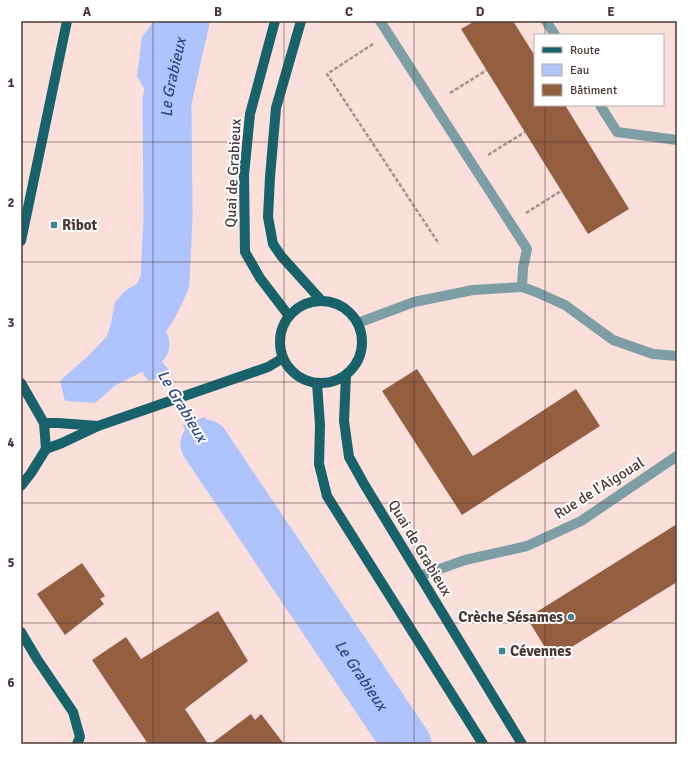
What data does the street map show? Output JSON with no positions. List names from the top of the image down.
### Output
{
  "streets": {
    "main road": ["Quai de Grabieux"],
    "street": ["Rue de l'Aigoual"]
  },
  "crossings": [
    ["Quai de Grabieux", "Rue de l'Aigoual"]
  ],
  "water": ["Le Grabieux"],
  "places": {
    "transit": ["Ribot", "Cévennes"],
    "other": ["Crèche Sésames"]
  },
  "legend": ["Route", "Eau", "Bâtiment"],
  "grid": {
    "columns": [
      "A",
      "B",
      "C",
      "D",
      "E"
    ],
    "rows": [
      "1",
      "2",
      "3",
      "4",
      "5",
      "6"
    ]
  }
}
